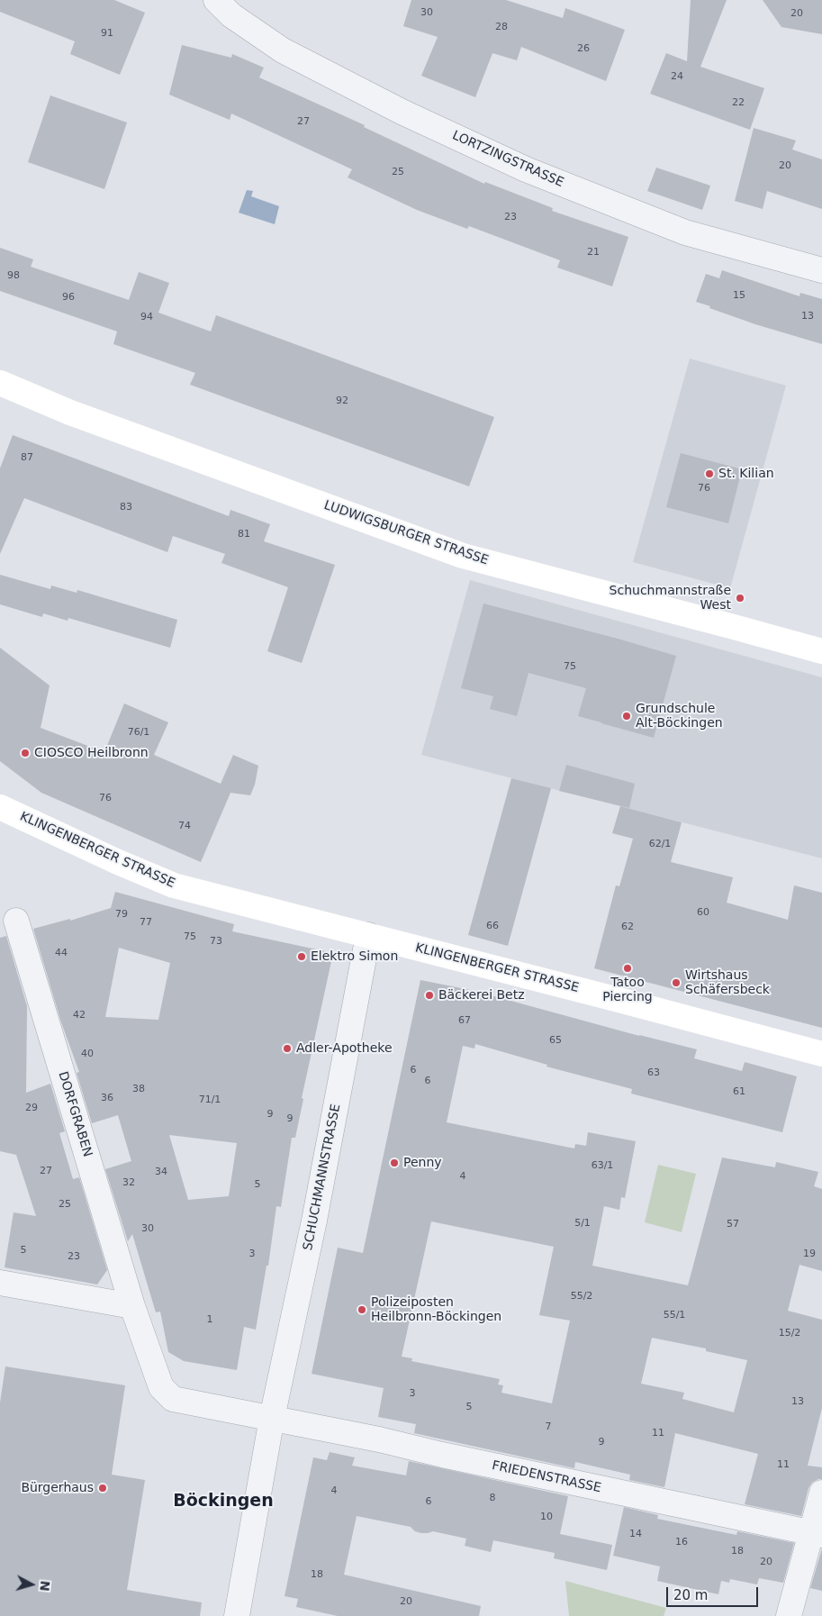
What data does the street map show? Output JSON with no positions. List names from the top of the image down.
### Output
{
  "streets": {
    "street": [
      "LORTZINGSTRASSE",
      "LUDWIGSBURGER STRASSE",
      "KLINGENBERGER STRASSE",
      "DORFGRABEN",
      "SCHUCHMANNSTRASSE",
      "FRIEDENSTRASSE"
    ]
  },
  "crossings": [
    ["KLINGENBERGER STRASSE", "SCHUCHMANNSTRASSE"],
    ["DORFGRABEN", "SCHUCHMANNSTRASSE"],
    ["DORFGRABEN", "FRIEDENSTRASSE"],
    ["SCHUCHMANNSTRASSE", "FRIEDENSTRASSE"]
  ],
  "districts": ["Böckingen"],
  "places": [
    "St. Kilian",
    "Schuchmannstraße West",
    "Grundschule Alt-Böckingen",
    "CIOSCO Heilbronn",
    "Elektro Simon",
    "Tatoo Piercing",
    "Wirtshaus Schäfersbeck",
    "Bäckerei Betz",
    "Adler-Apotheke",
    "Penny",
    "Polizeiposten Heilbronn-Böckingen",
    "Bürgerhaus"
  ],
  "house_numbers": [
    "30",
    "20",
    "28",
    "91",
    "26",
    "24",
    "22",
    "27",
    "20",
    "25",
    "23",
    "21",
    "98",
    "15",
    "96",
    "13",
    "94",
    "92",
    "87",
    "76",
    "83",
    "81",
    "75",
    "76/1",
    "76",
    "74",
    "62/1",
    "60",
    "79",
    "77",
    "66",
    "62",
    "75",
    "73",
    "44",
    "42",
    "67",
    "65",
    "40",
    "6",
    "63",
    "6",
    "38",
    "61",
    "36",
    "71/1",
    "29",
    "9",
    "9",
    "63/1",
    "27",
    "34",
    "4",
    "32",
    "5",
    "25",
    "5/1",
    "57",
    "30",
    "5",
    "3",
    "19",
    "23",
    "55/2",
    "55/1",
    "1",
    "15/2",
    "3",
    "13",
    "5",
    "7",
    "11",
    "9",
    "11",
    "4",
    "8",
    "6",
    "10",
    "14",
    "16",
    "18",
    "20",
    "18",
    "20"
  ],
  "scale_bar": "20 m",
  "north": "right"
}
